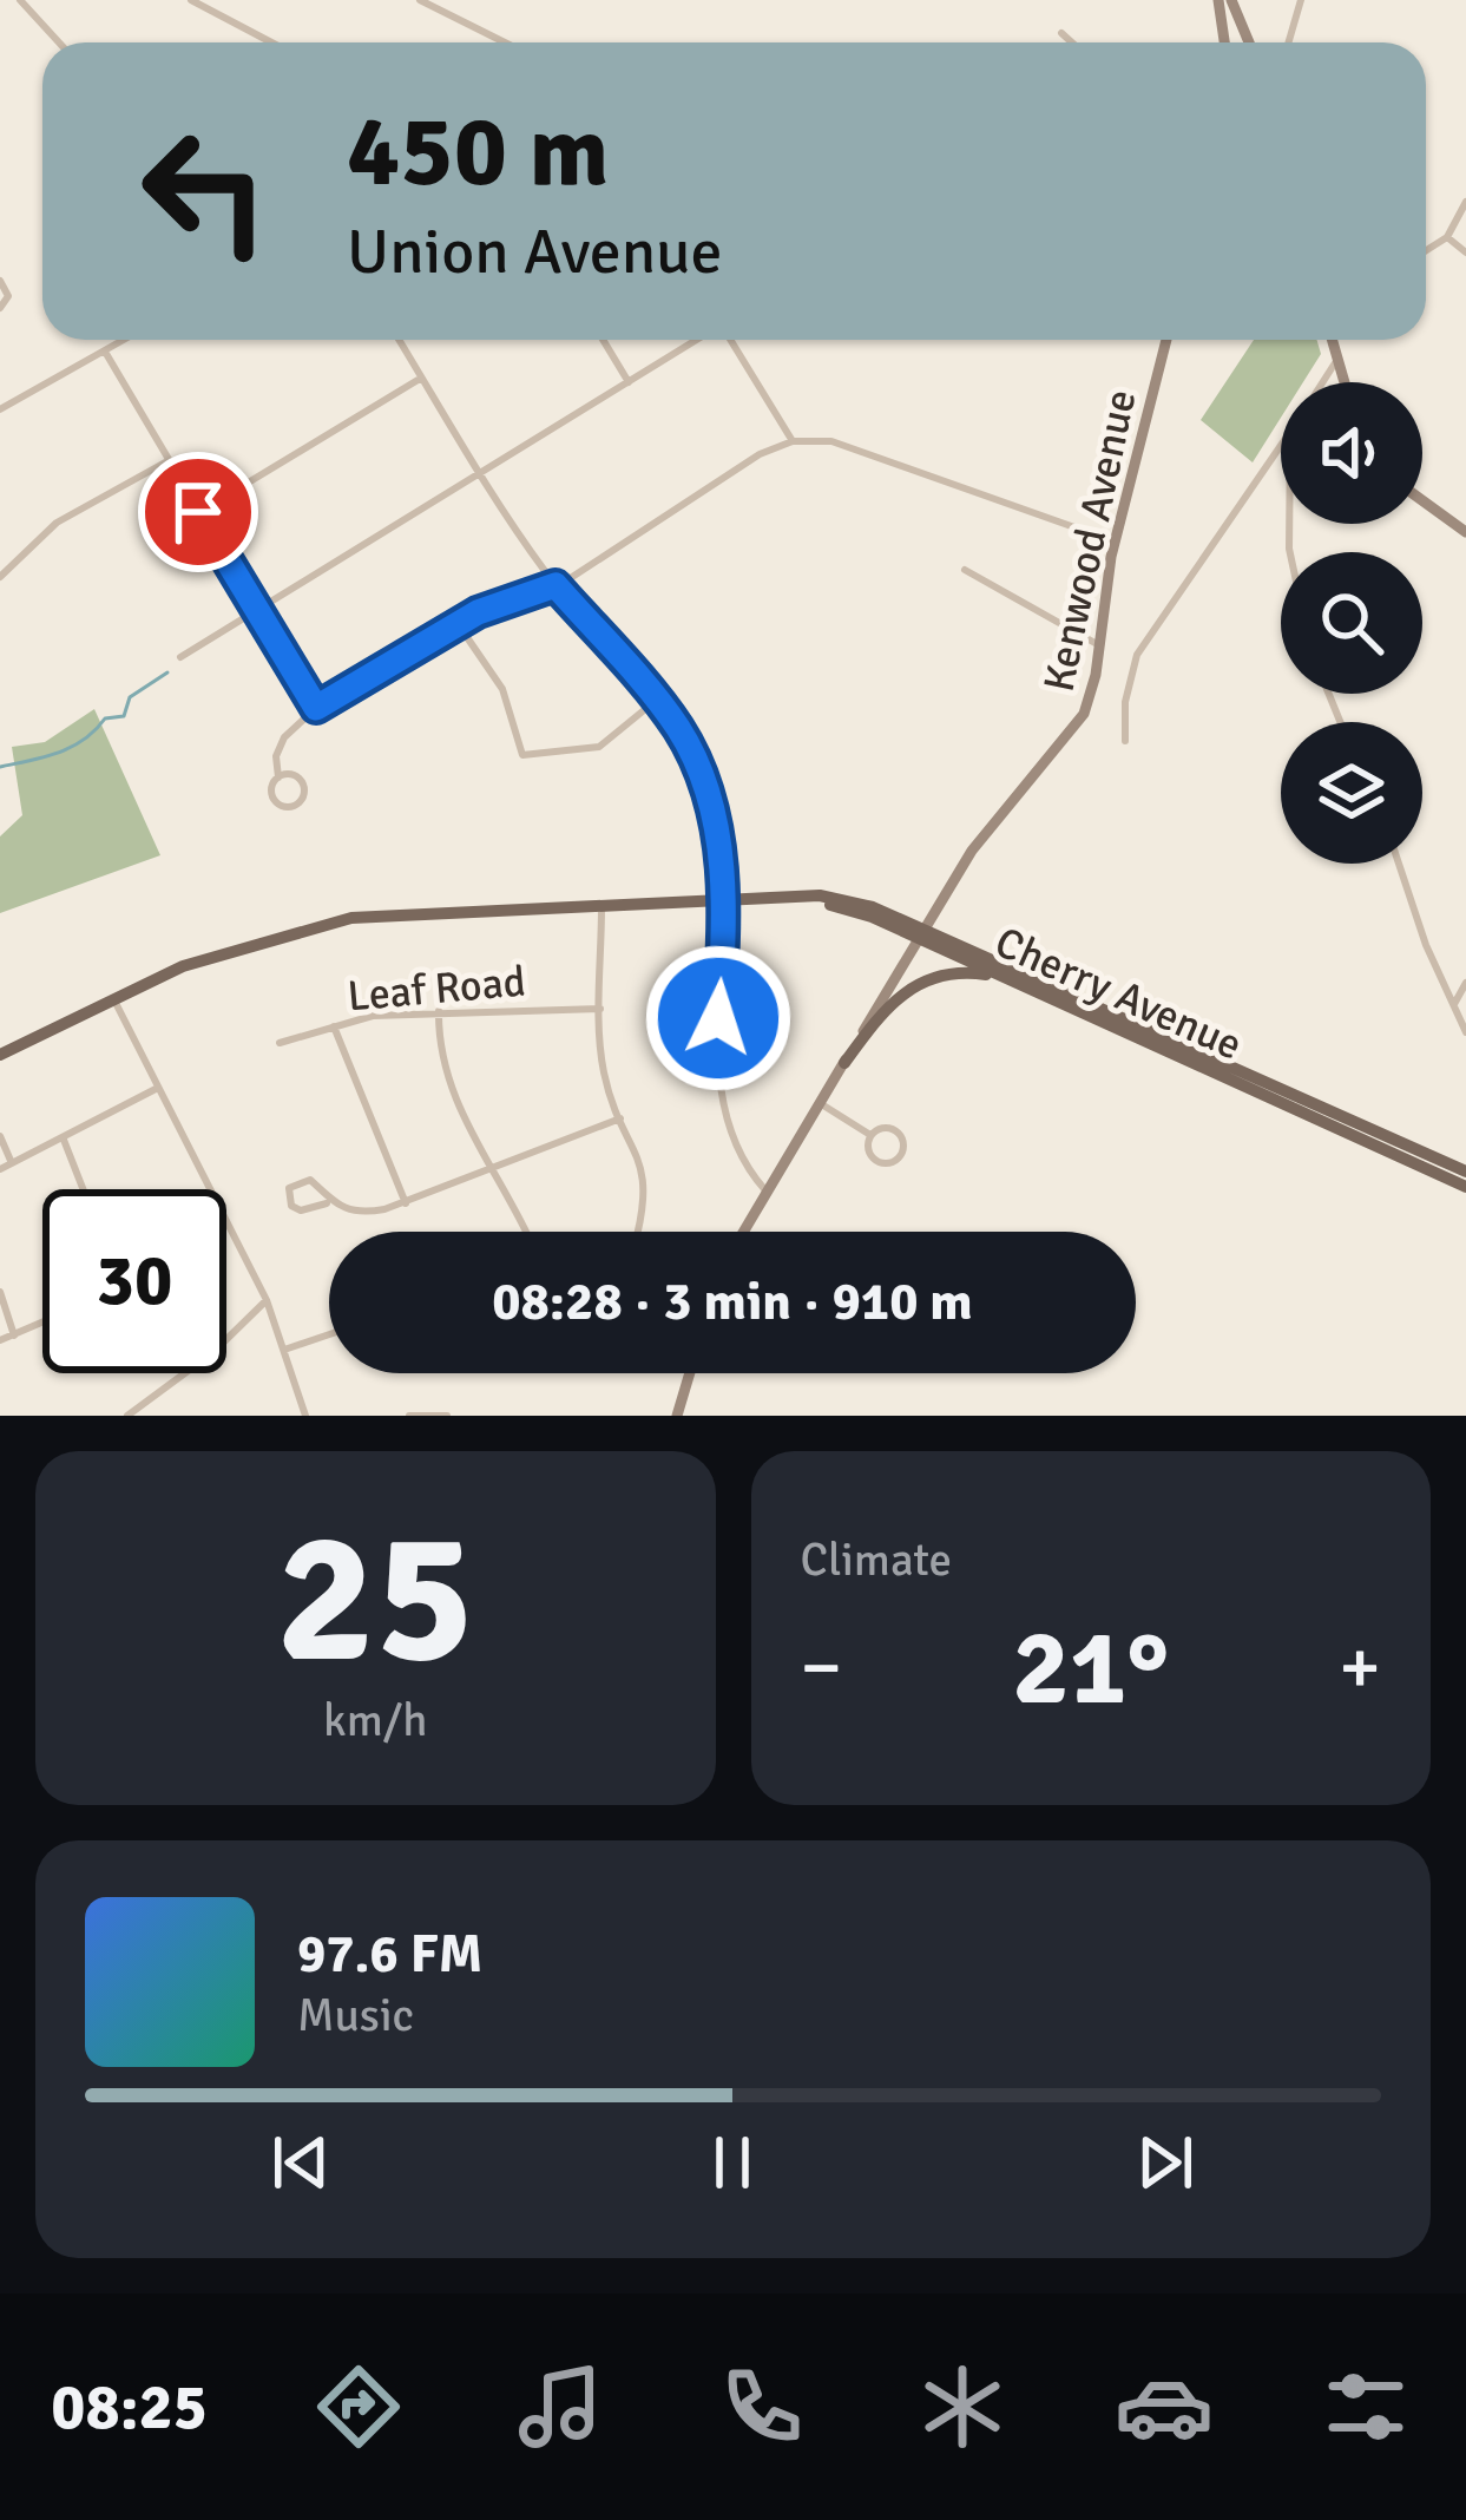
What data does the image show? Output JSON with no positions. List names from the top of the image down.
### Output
{
  "streets": {
    "main road": ["Kenwood Avenue", "Cherry Avenue"],
    "street": ["Leaf Road"]
  },
  "crossings": [
    ["Kenwood Avenue", "Cherry Avenue"]
  ],
  "page": {
    "turn": ["450 m", "Union Avenue"],
    "limit": "30",
    "trip": "08:28 · 3 min · 910 m",
    "tile": [
      ["25", "km/h"],
      "Climate"
    ],
    "heat": ["−", "21°", "+"],
    "song": ["97.6 FM", "Music"],
    "tabs": "08:25"
  }
}
